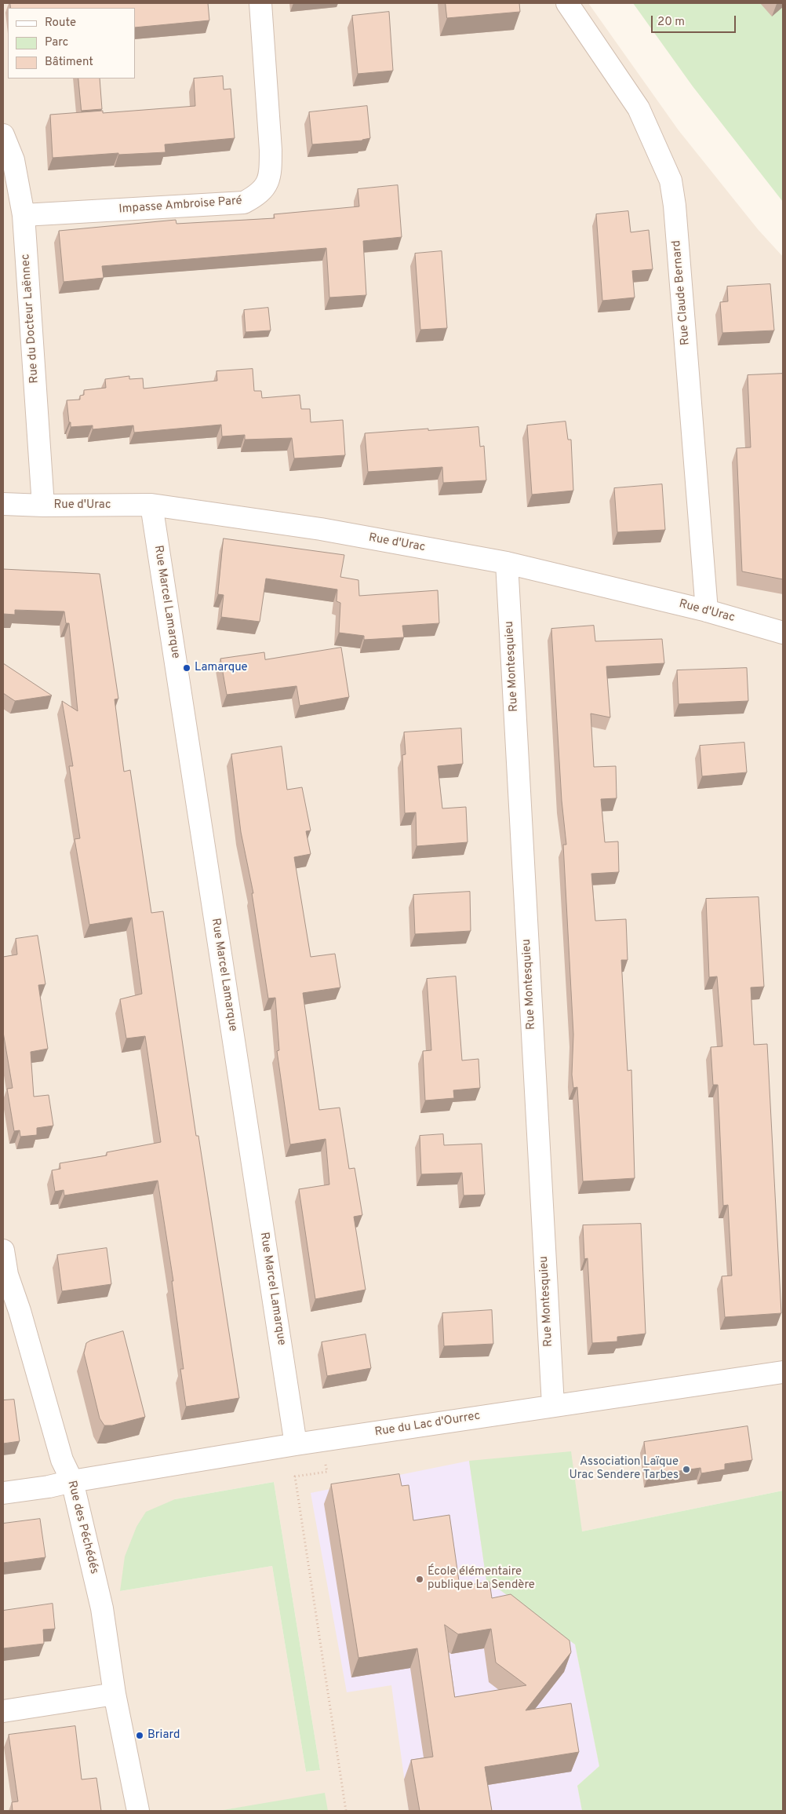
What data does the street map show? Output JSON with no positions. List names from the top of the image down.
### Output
{
  "streets": {
    "street": [
      "Impasse Ambroise Paré",
      "Rue Claude Bernard",
      "Rue du Docteur Laënnec",
      "Rue d'Urac",
      "Rue Marcel Lamarque",
      "Rue Montesquieu",
      "Rue du Lac d'Ourrec",
      "Rue des Péchédés"
    ]
  },
  "crossings": [
    ["Impasse Ambroise Paré", "Rue du Docteur Laënnec"],
    ["Rue Claude Bernard", "Rue d'Urac"],
    ["Rue du Docteur Laënnec", "Rue d'Urac"],
    ["Rue d'Urac", "Rue Marcel Lamarque"],
    ["Rue d'Urac", "Rue Montesquieu"],
    ["Rue Marcel Lamarque", "Rue du Lac d'Ourrec"],
    ["Rue Montesquieu", "Rue du Lac d'Ourrec"],
    ["Rue du Lac d'Ourrec", "Rue des Péchédés"]
  ],
  "places": [
    "Lamarque",
    "Association Laïque Urac Sendere Tarbes",
    "École élémentaire publique La Sendère",
    "Briard"
  ],
  "legend": ["Route", "Parc", "Bâtiment"],
  "scale_bar": "20 m"
}
